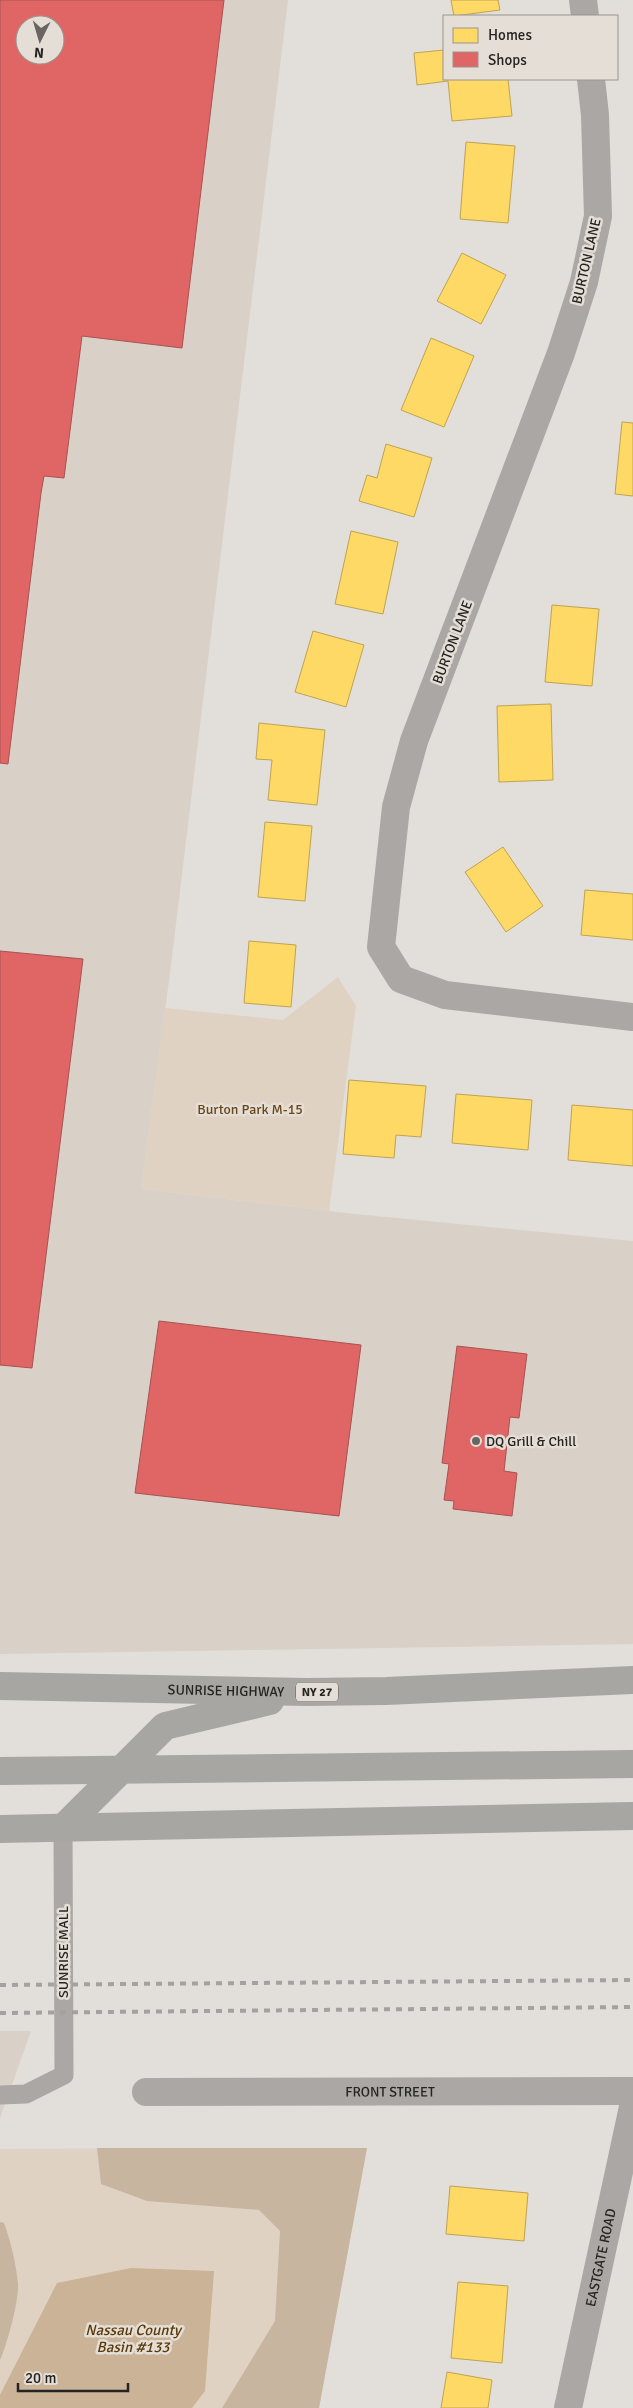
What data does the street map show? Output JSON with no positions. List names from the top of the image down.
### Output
{
  "streets": {
    "highway": ["SUNRISE HIGHWAY", "NY 27"],
    "street": ["BURTON LANE", "FRONT STREET", "EASTGATE ROAD"],
    "lane": ["SUNRISE MALL"]
  },
  "water": ["Nassau County Basin #133"],
  "parks": ["Burton Park M-15"],
  "places": ["DQ Grill & Chill"],
  "legend": ["Homes", "Shops"],
  "scale_bar": "20 m",
  "north": "bottom"
}
